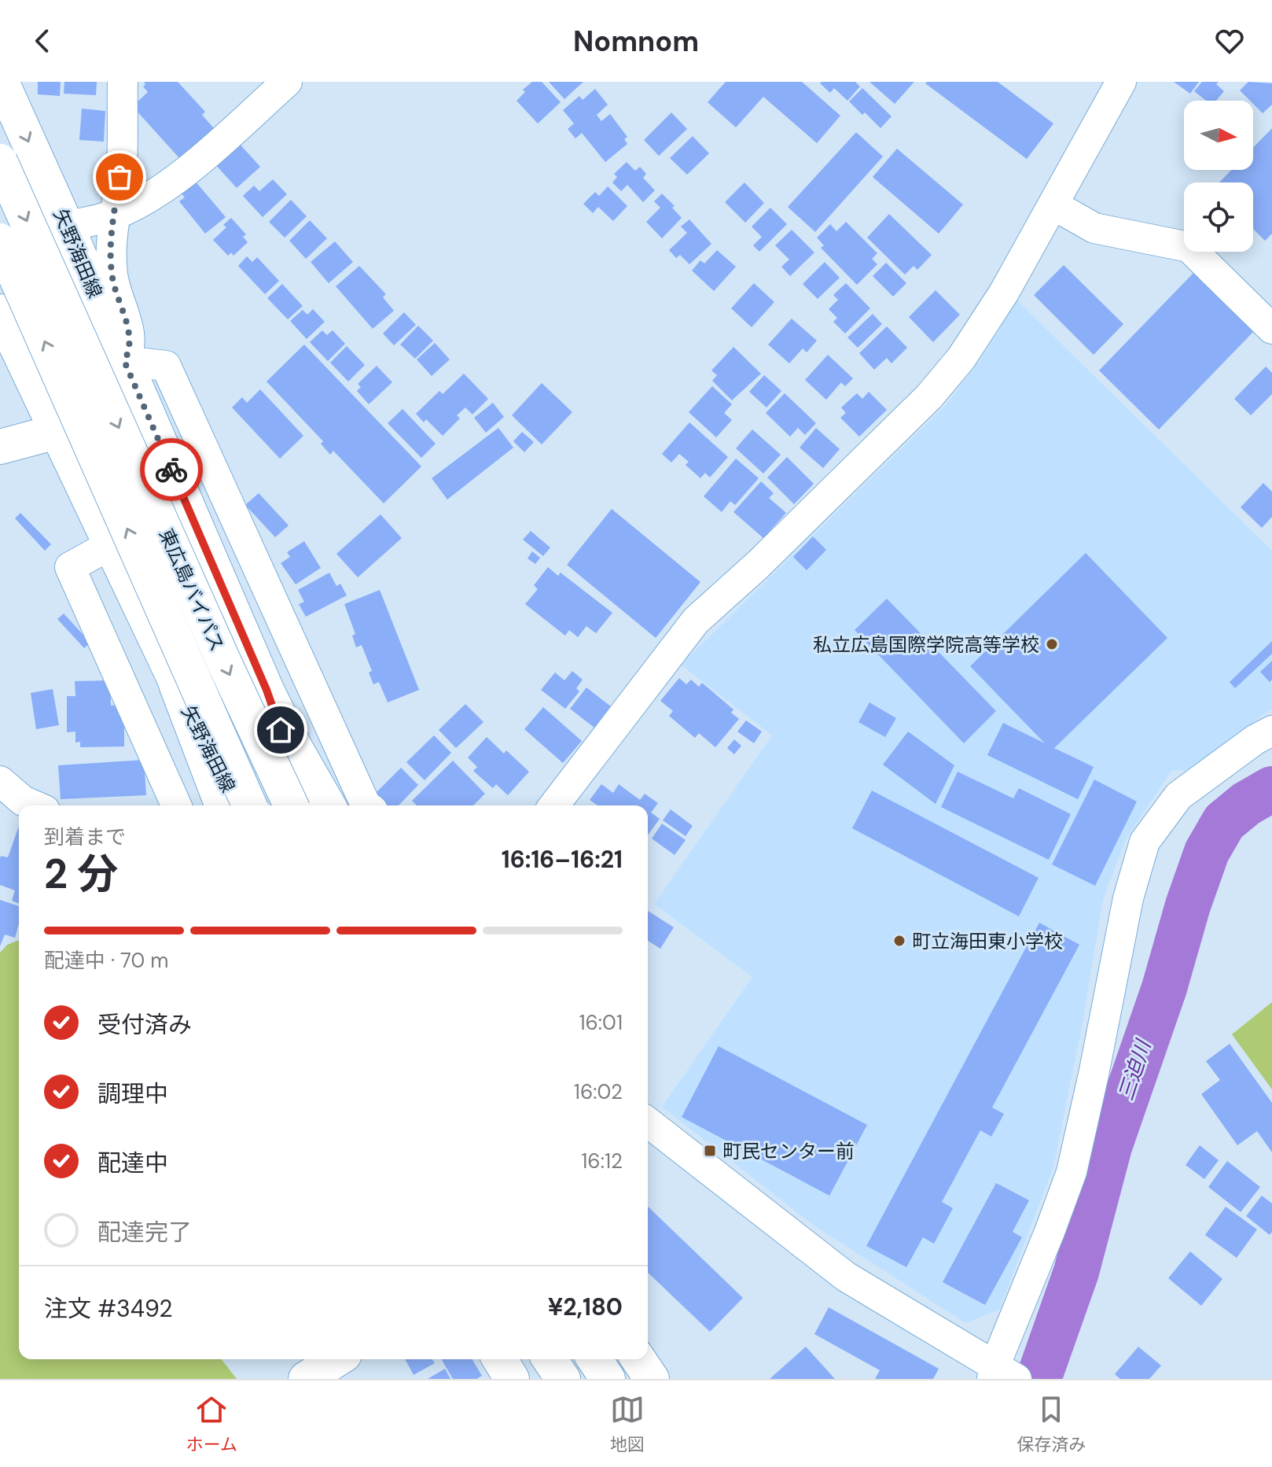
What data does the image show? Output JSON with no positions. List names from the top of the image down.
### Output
{
  "streets": {
    "main road": ["矢野海田線", "東広島バイパス"]
  },
  "water": ["三迫川"],
  "places": {
    "other": ["私立広島国際学院高等学校", "町立海田東小学校"],
    "transit": ["町民センター前"]
  },
  "north": "right",
  "page": {
    "header": "Nomnom",
    "heading": ["2 分", "到着まで", "16:16–16:21"],
    "panel": ["注文 #3492", "¥2,180"],
    "bar": "配達中 · 70 m",
    "list": [
      ["受付済み", "16:01"],
      ["調理中", "16:02"],
      ["配達中", "16:12"],
      "配達完了"
    ],
    "tabs": ["ホーム", "地図", "保存済み"]
  }
}
